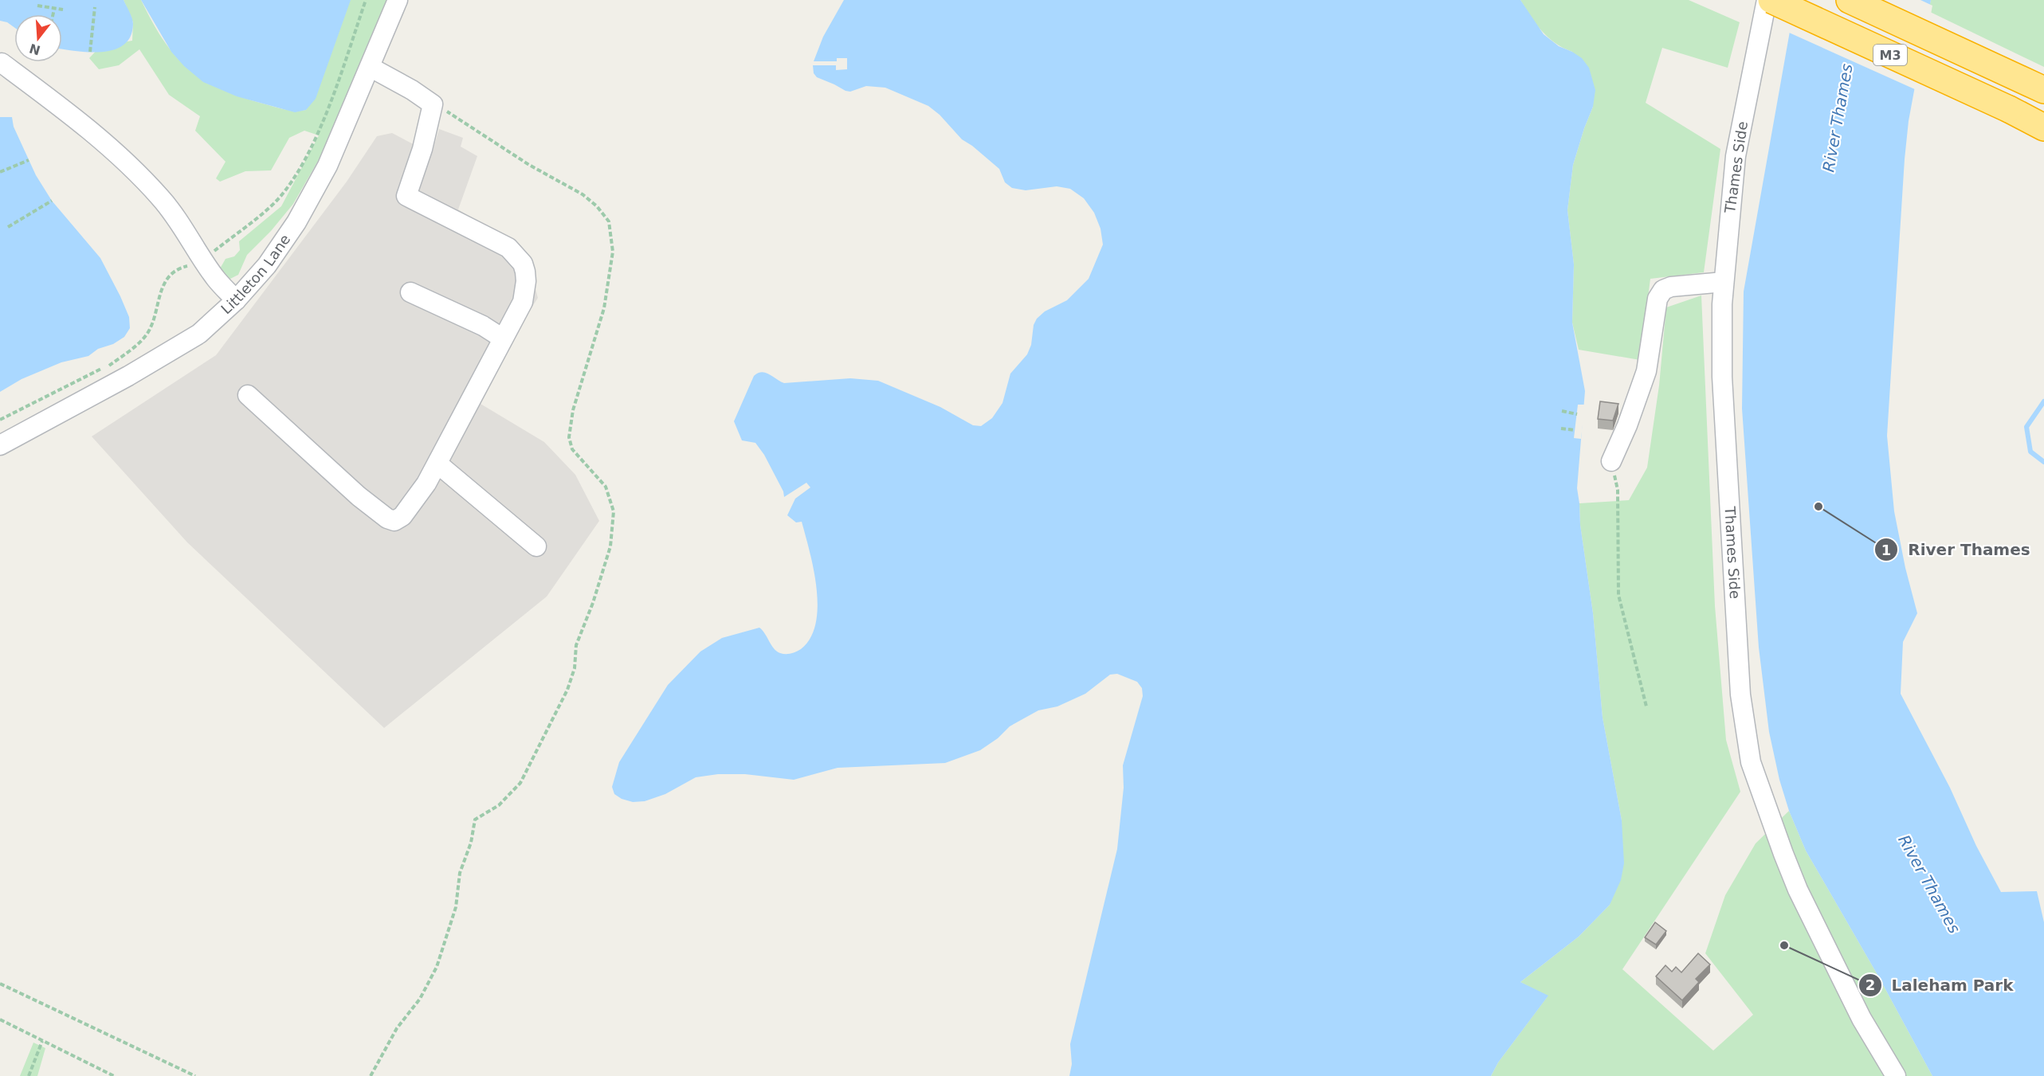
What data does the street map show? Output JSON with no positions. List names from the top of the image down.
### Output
{
  "streets": {
    "highway": ["M3"],
    "street": ["Thames Side", "Littleton Lane"]
  },
  "water": ["River Thames"],
  "places": ["River Thames", "Laleham Park"],
  "north": "bottom"
}
